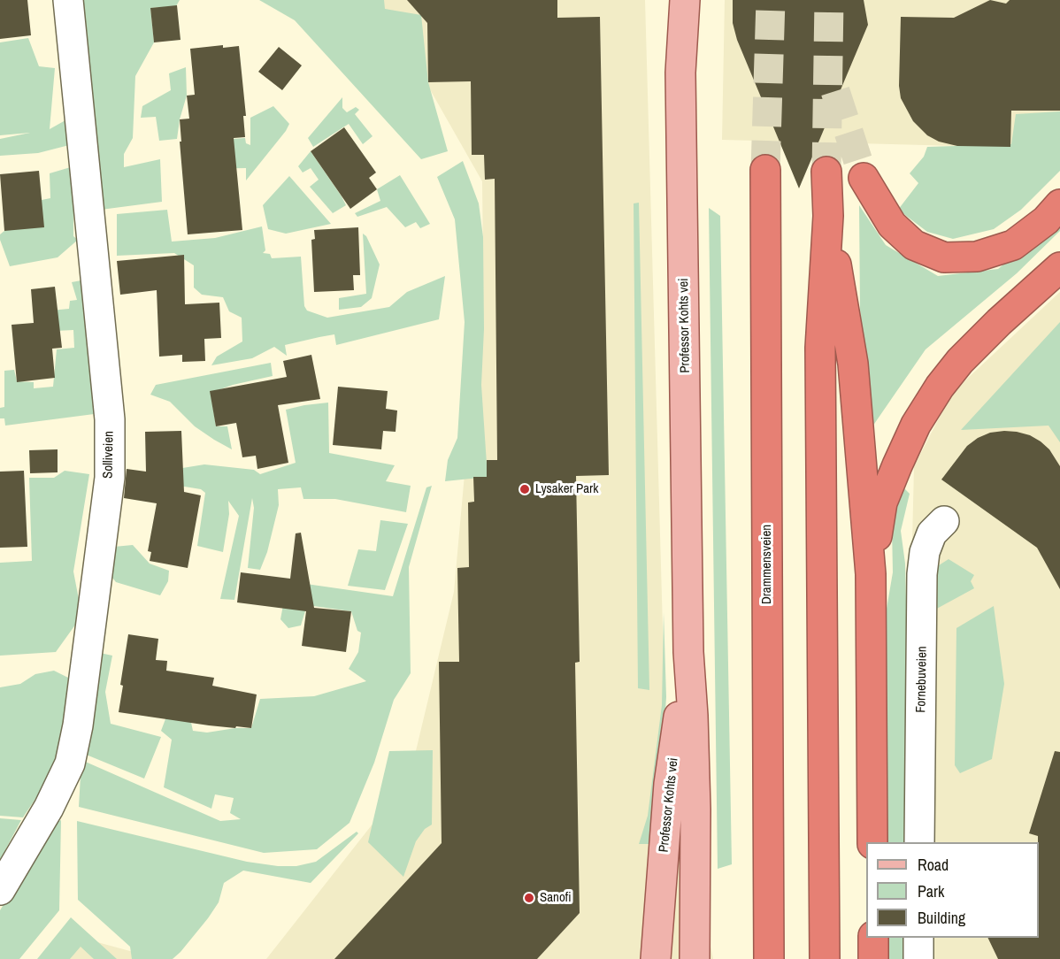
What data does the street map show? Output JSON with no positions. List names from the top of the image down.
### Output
{
  "streets": {
    "highway": ["Drammensveien"],
    "main road": ["Professor Kohts vei"],
    "street": ["Solliveien", "Fornebuveien"]
  },
  "places": ["Lysaker Park", "Sanofi"],
  "legend": ["Road", "Park", "Building"]
}
